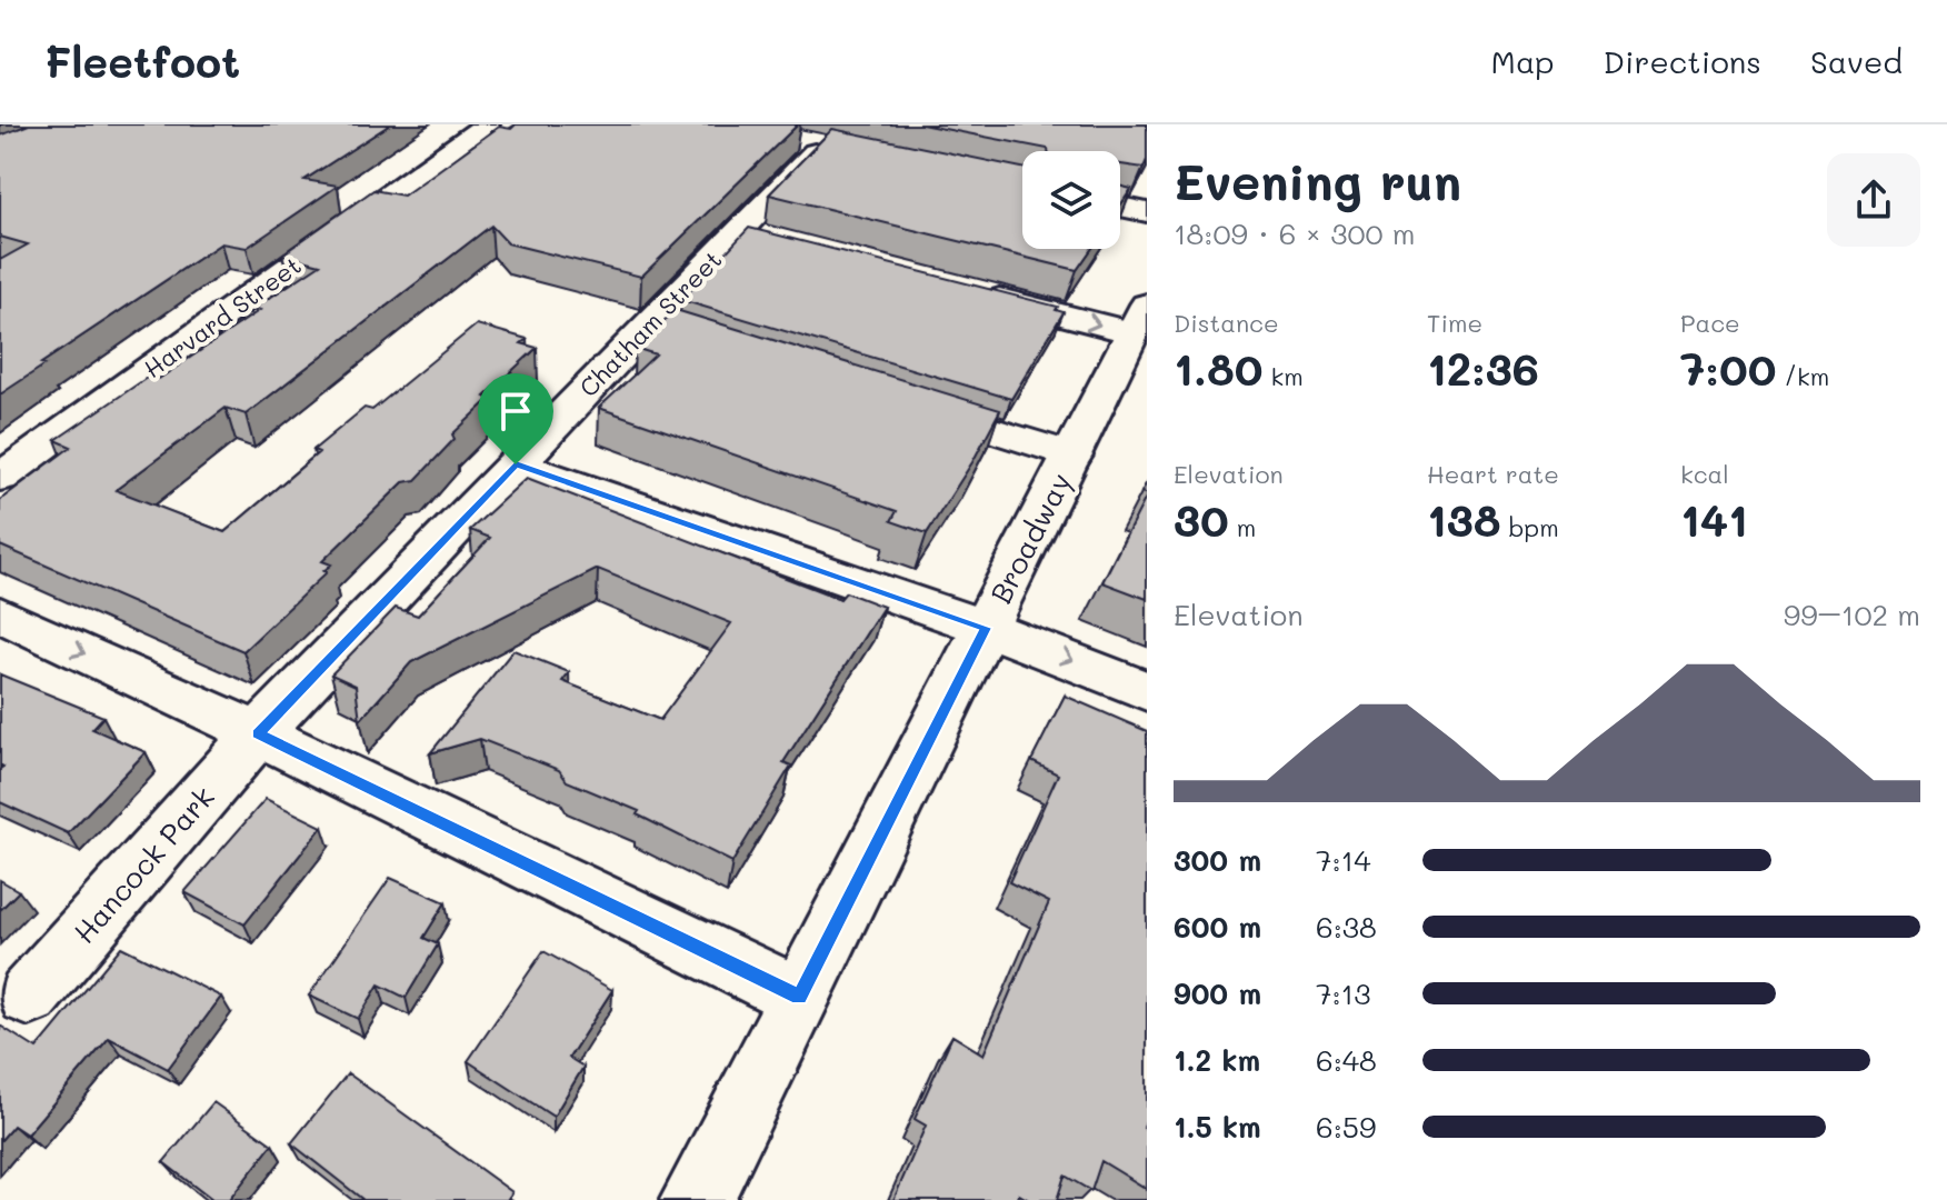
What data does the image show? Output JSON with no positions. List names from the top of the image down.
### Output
{
  "streets": {
    "street": [
      "Harvard Street",
      "Chatham Street",
      "Broadway",
      "Hancock Park"
    ]
  },
  "crossings": [
    ["Chatham Street", "Hancock Park"]
  ],
  "page": {
    "header": "Fleetfoot",
    "nav": ["Map", "Directions", "Saved"],
    "heading": ["Evening run", "18:09 · 6 × 300 m"],
    "stats": [
      ["Distance", "1.80 km"],
      ["Time", "12:36"],
      ["Pace", "7:00 /km"],
      ["Elevation", "30 m"],
      ["Heart rate", "138 bpm"],
      ["kcal", "141"]
    ],
    "chart": ["Elevation", "99–102 m"],
    "list": [
      {
        "name": "300 m",
        "note": "7:14"
      },
      {
        "name": "600 m",
        "note": "6:38"
      },
      {
        "name": "900 m",
        "note": "7:13"
      },
      {
        "name": "1.2 km",
        "note": "6:48"
      },
      {
        "name": "1.5 km",
        "note": "6:59"
      }
    ]
  }
}
